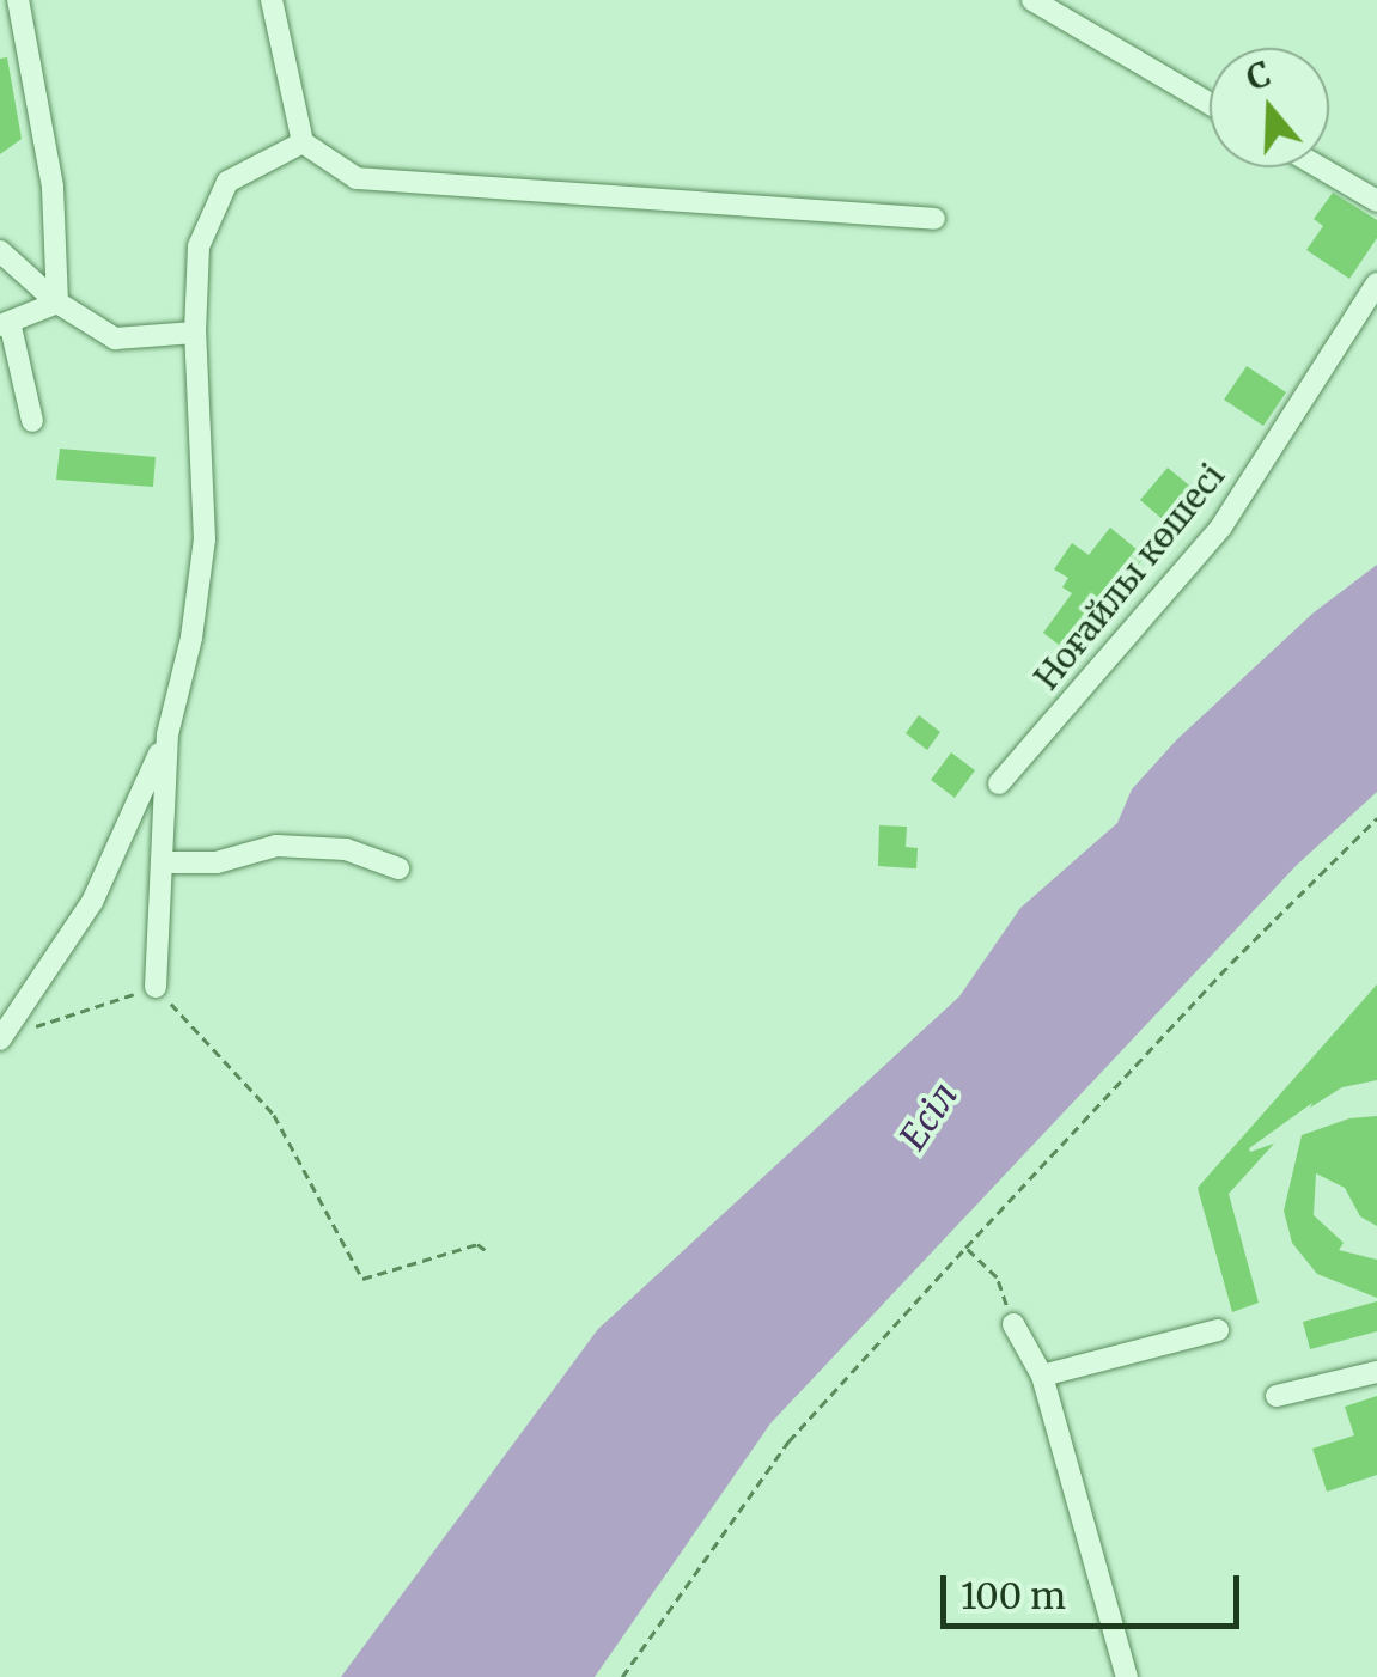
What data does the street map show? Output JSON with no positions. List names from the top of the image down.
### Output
{
  "streets": {
    "street": ["Ноғайлы көшесі"]
  },
  "water": ["Есіл"],
  "scale_bar": "100 m",
  "north": "top"
}
